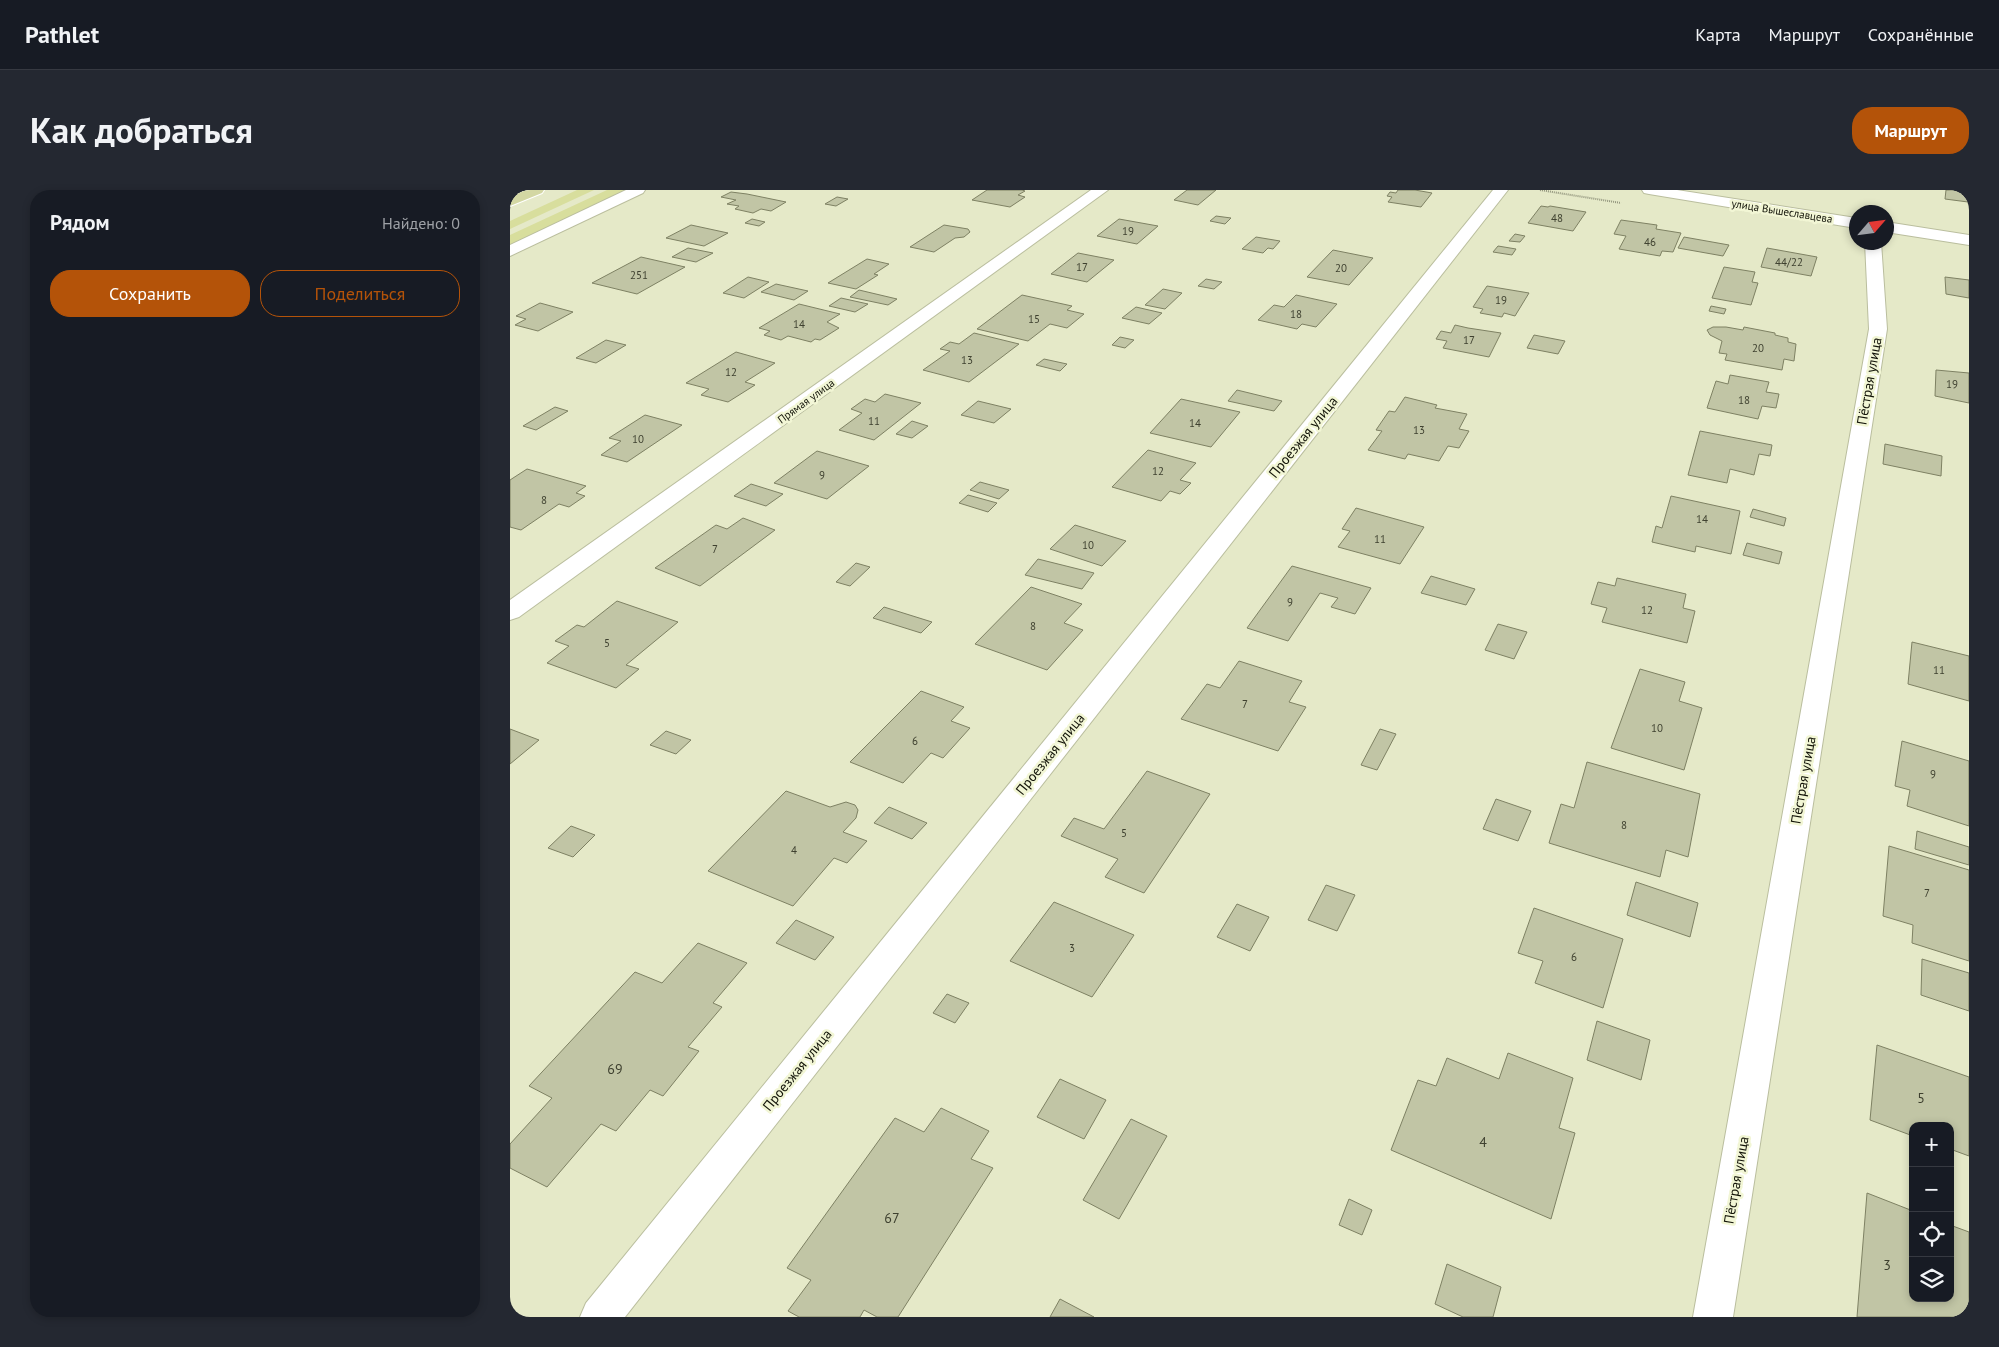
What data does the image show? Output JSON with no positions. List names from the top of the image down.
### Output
{
  "streets": {
    "street": [
      "улица Вышеславцева",
      "Пёстрая улица",
      "Прямая улица",
      "Проезжая улица"
    ]
  },
  "house_numbers": [
    "48",
    "19",
    "46",
    "44/22",
    "17",
    "20",
    "251",
    "19",
    "18",
    "15",
    "14",
    "17",
    "20",
    "13",
    "12",
    "19",
    "18",
    "11",
    "14",
    "13",
    "10",
    "12",
    "9",
    "8",
    "14",
    "11",
    "10",
    "7",
    "9",
    "12",
    "8",
    "5",
    "11",
    "7",
    "10",
    "6",
    "9",
    "8",
    "5",
    "4",
    "7",
    "3",
    "6",
    "69",
    "5",
    "4",
    "67",
    "3"
  ],
  "north": "top right",
  "page": {
    "header": "Pathlet",
    "nav": ["Карта", "Маршрут", "Сохранённые"],
    "title": "Как добраться",
    "buttons": [
      "Маршрут",
      ["Сохранить", "Поделиться"]
    ],
    "heading": ["Рядом", "Найдено: 0"],
    "map_buttons": ["+", "−"]
  }
}
